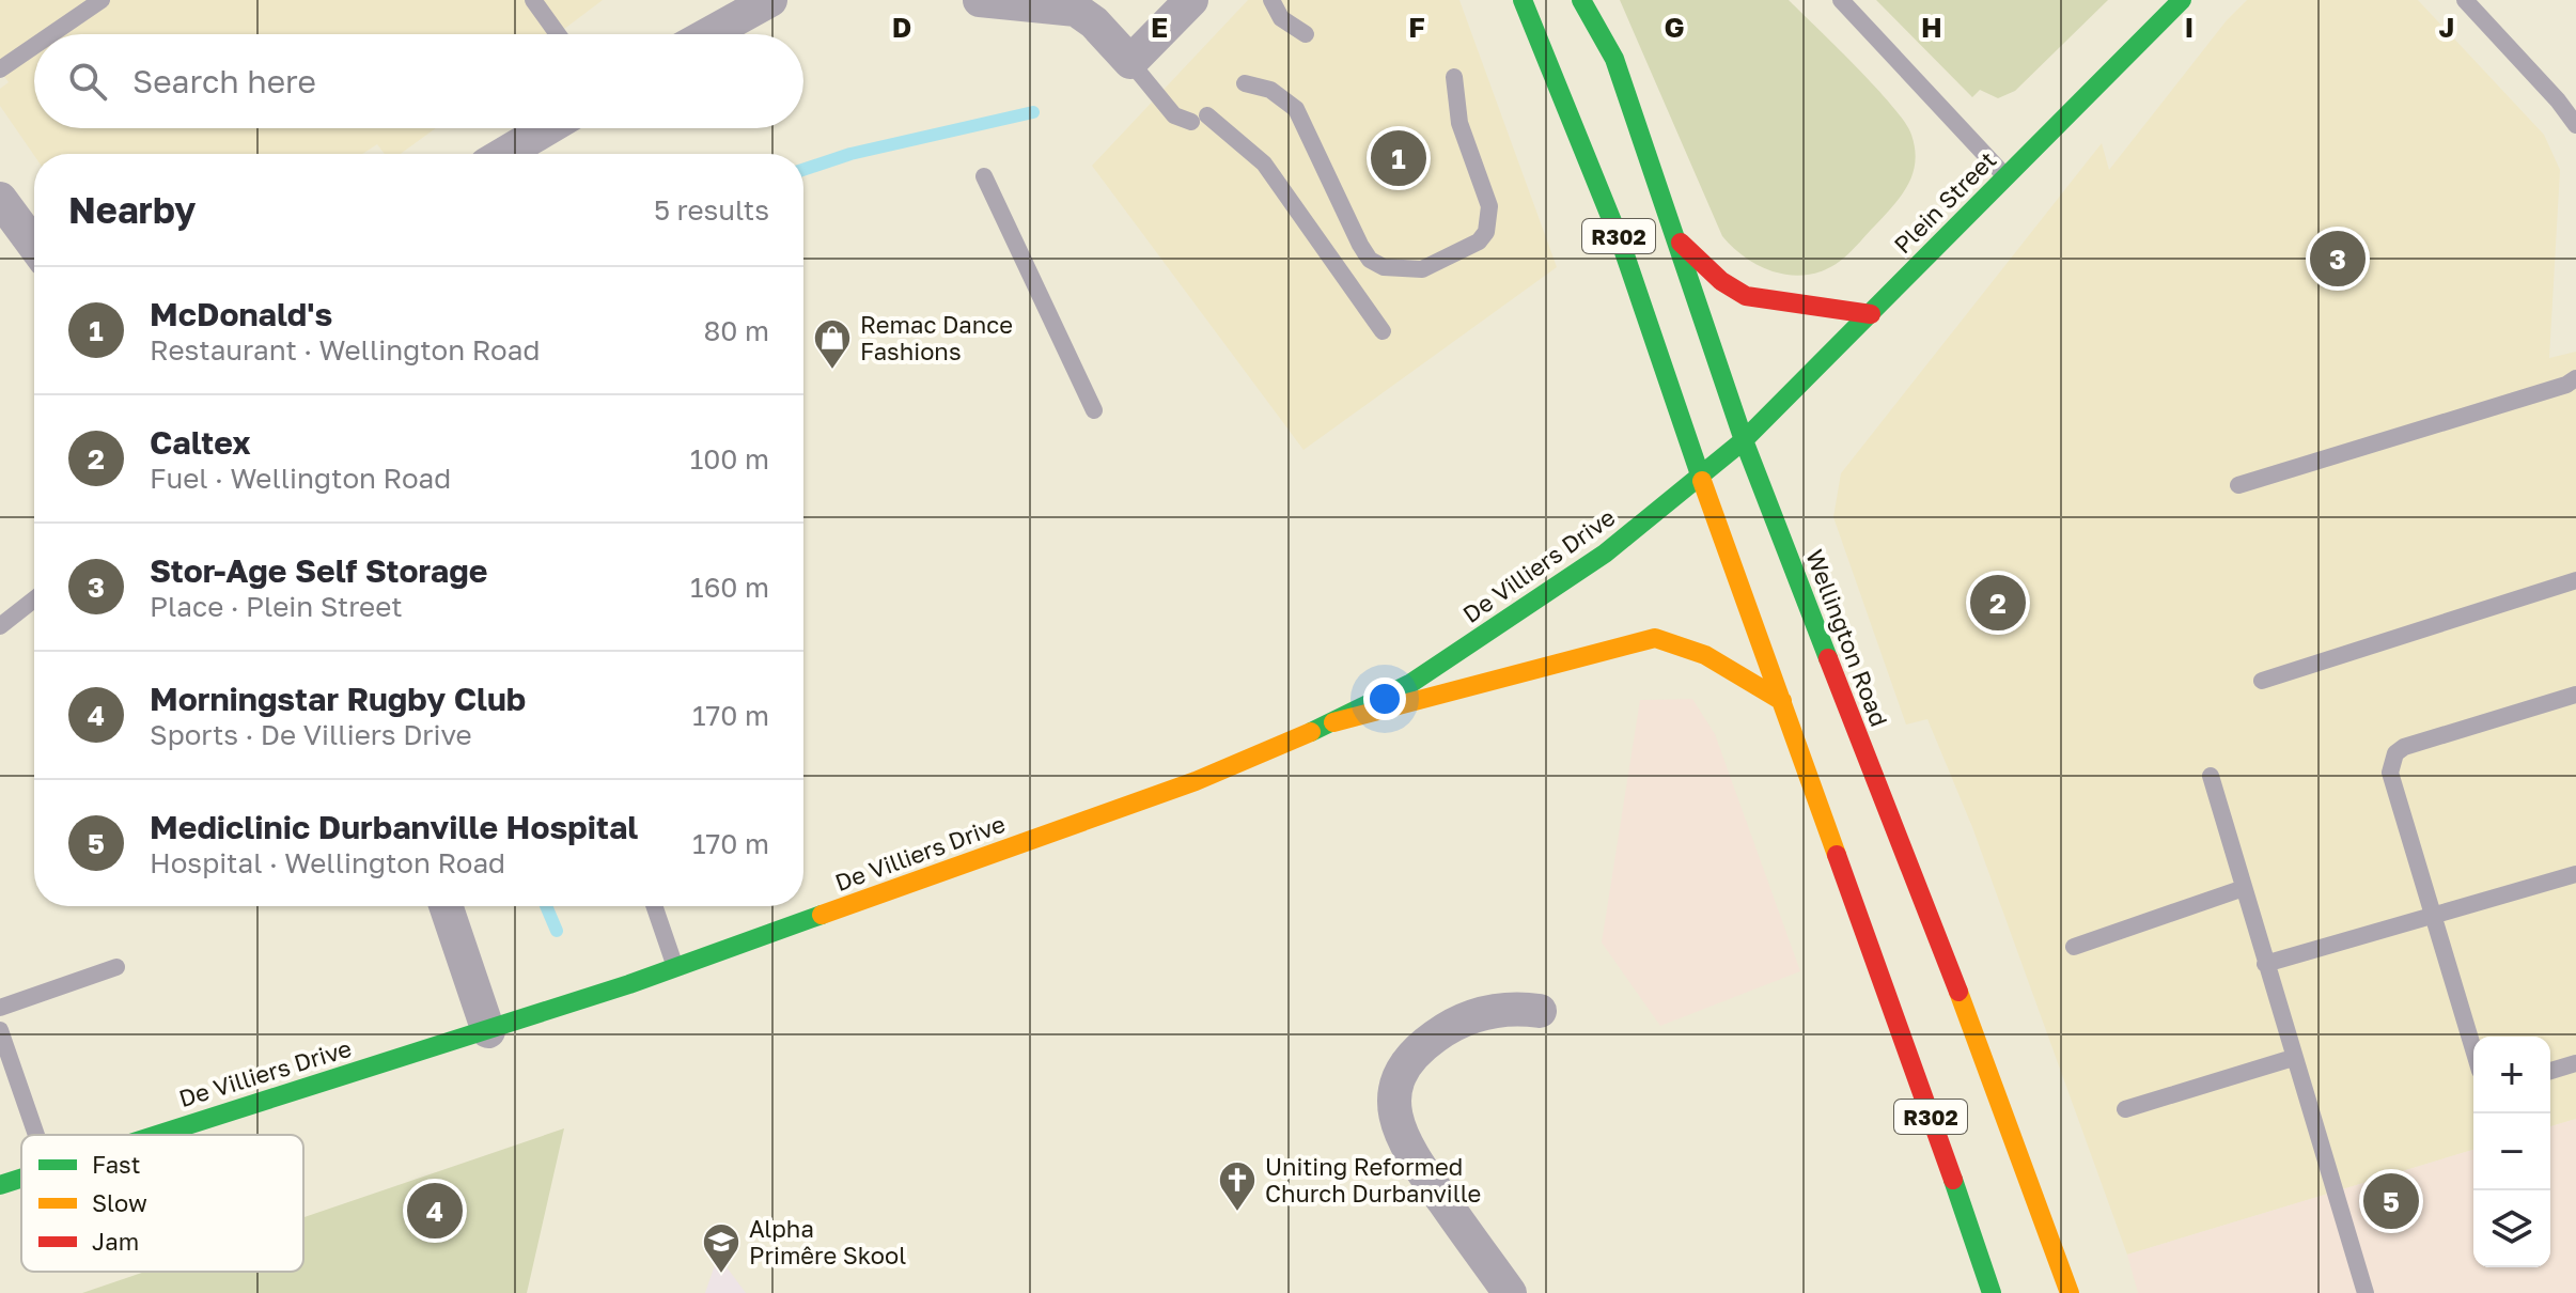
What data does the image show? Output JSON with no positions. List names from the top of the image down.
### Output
{
  "streets": {
    "main road": [
      "Plein Street",
      "R302",
      "De Villiers Drive",
      "Wellington Road"
    ]
  },
  "crossings": [
    ["Plein Street", "De Villiers Drive"],
    ["Plein Street", "Wellington Road"],
    ["R302", "De Villiers Drive"],
    ["De Villiers Drive", "Wellington Road"]
  ],
  "places": {
    "shop": ["Remac Dance Fashions"],
    "church": ["Uniting Reformed Church Durbanville"],
    "school or university": ["Alpha Primêre Skool"]
  },
  "legend": ["Fast", "Slow", "Jam"],
  "page": {
    "search": "Search here",
    "pins": [
      "1",
      "3",
      "2",
      "5",
      "4"
    ],
    "heading": ["Nearby", "5 results"],
    "list": [
      {
        "mark": "1",
        "name": "McDonald's",
        "note": "Restaurant · Wellington Road",
        "value": "80 m"
      },
      {
        "mark": "2",
        "name": "Caltex",
        "note": "Fuel · Wellington Road",
        "value": "100 m"
      },
      {
        "mark": "3",
        "name": "Stor-Age Self Storage",
        "note": "Place · Plein Street",
        "value": "160 m"
      },
      {
        "mark": "4",
        "name": "Morningstar Rugby Club",
        "note": "Sports · De Villiers Drive",
        "value": "170 m"
      },
      {
        "mark": "5",
        "name": "Mediclinic Durbanville Hospital",
        "note": "Hospital · Wellington Road",
        "value": "170 m"
      }
    ],
    "map_buttons": ["+", "−"]
  },
  "grid": {
    "columns": [
      "D",
      "E",
      "F",
      "G",
      "H",
      "I",
      "J"
    ]
  }
}
